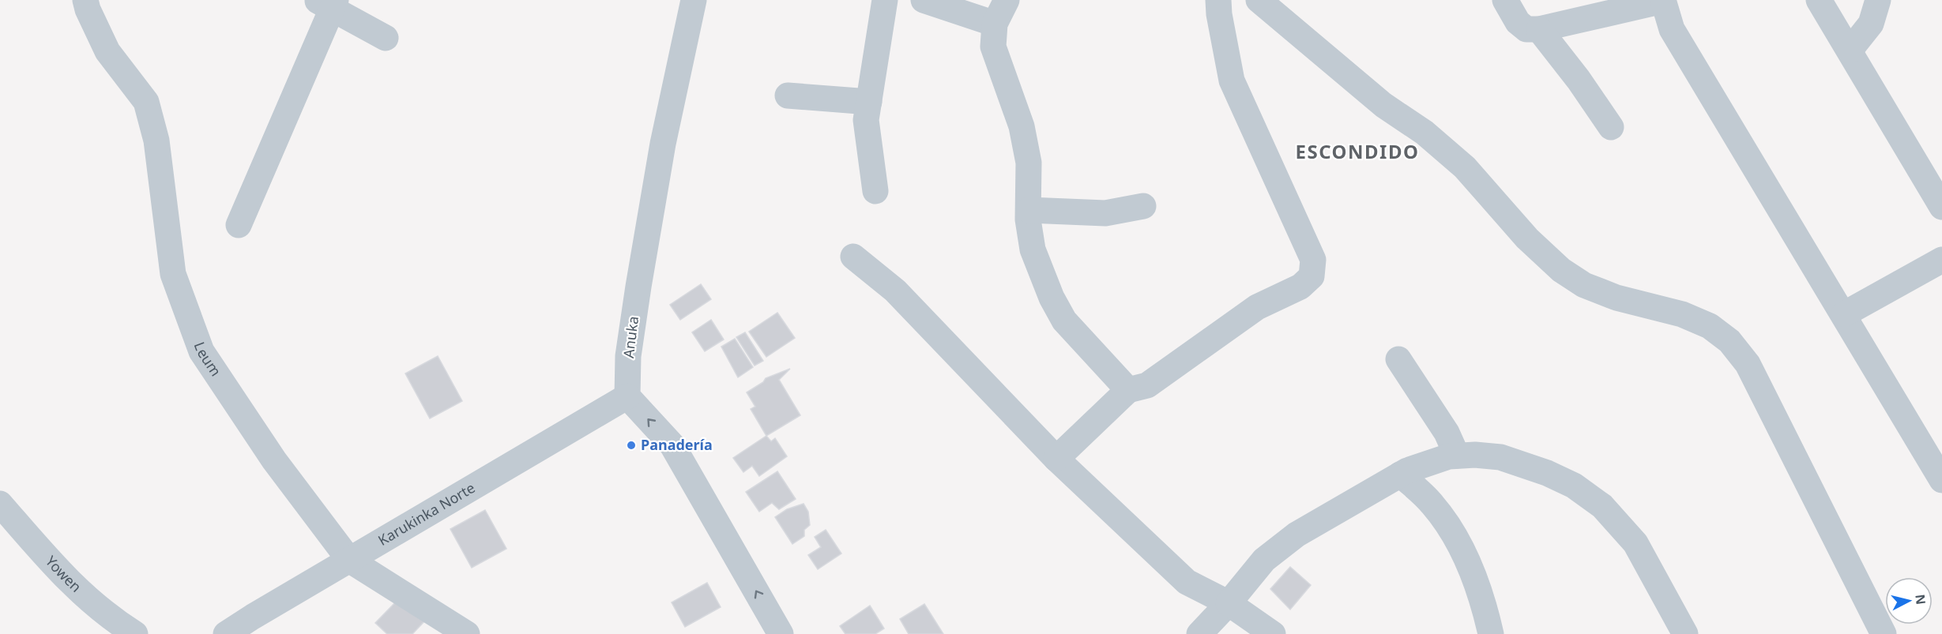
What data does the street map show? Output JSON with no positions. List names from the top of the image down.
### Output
{
  "streets": {
    "street": [
      "Anuka",
      "Leum",
      "Karukinka Norte",
      "Yowen"
    ]
  },
  "crossings": [
    ["Anuka", "Karukinka Norte"],
    ["Leum", "Karukinka Norte"]
  ],
  "districts": ["ESCONDIDO"],
  "places": ["Panadería"],
  "north": "right"
}
